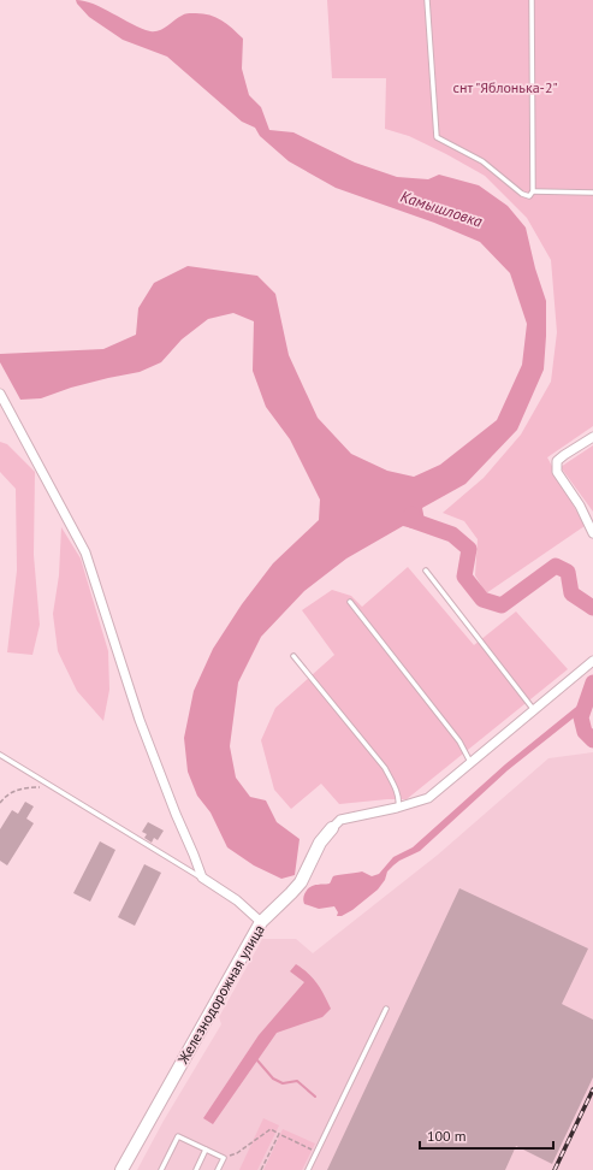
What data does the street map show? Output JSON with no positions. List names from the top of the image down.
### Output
{
  "streets": {
    "street": ["Железнодорожная улица"]
  },
  "water": ["Камышловка"],
  "parks": ["снт \"Яблонька-2\""],
  "scale_bar": "100 m"
}
